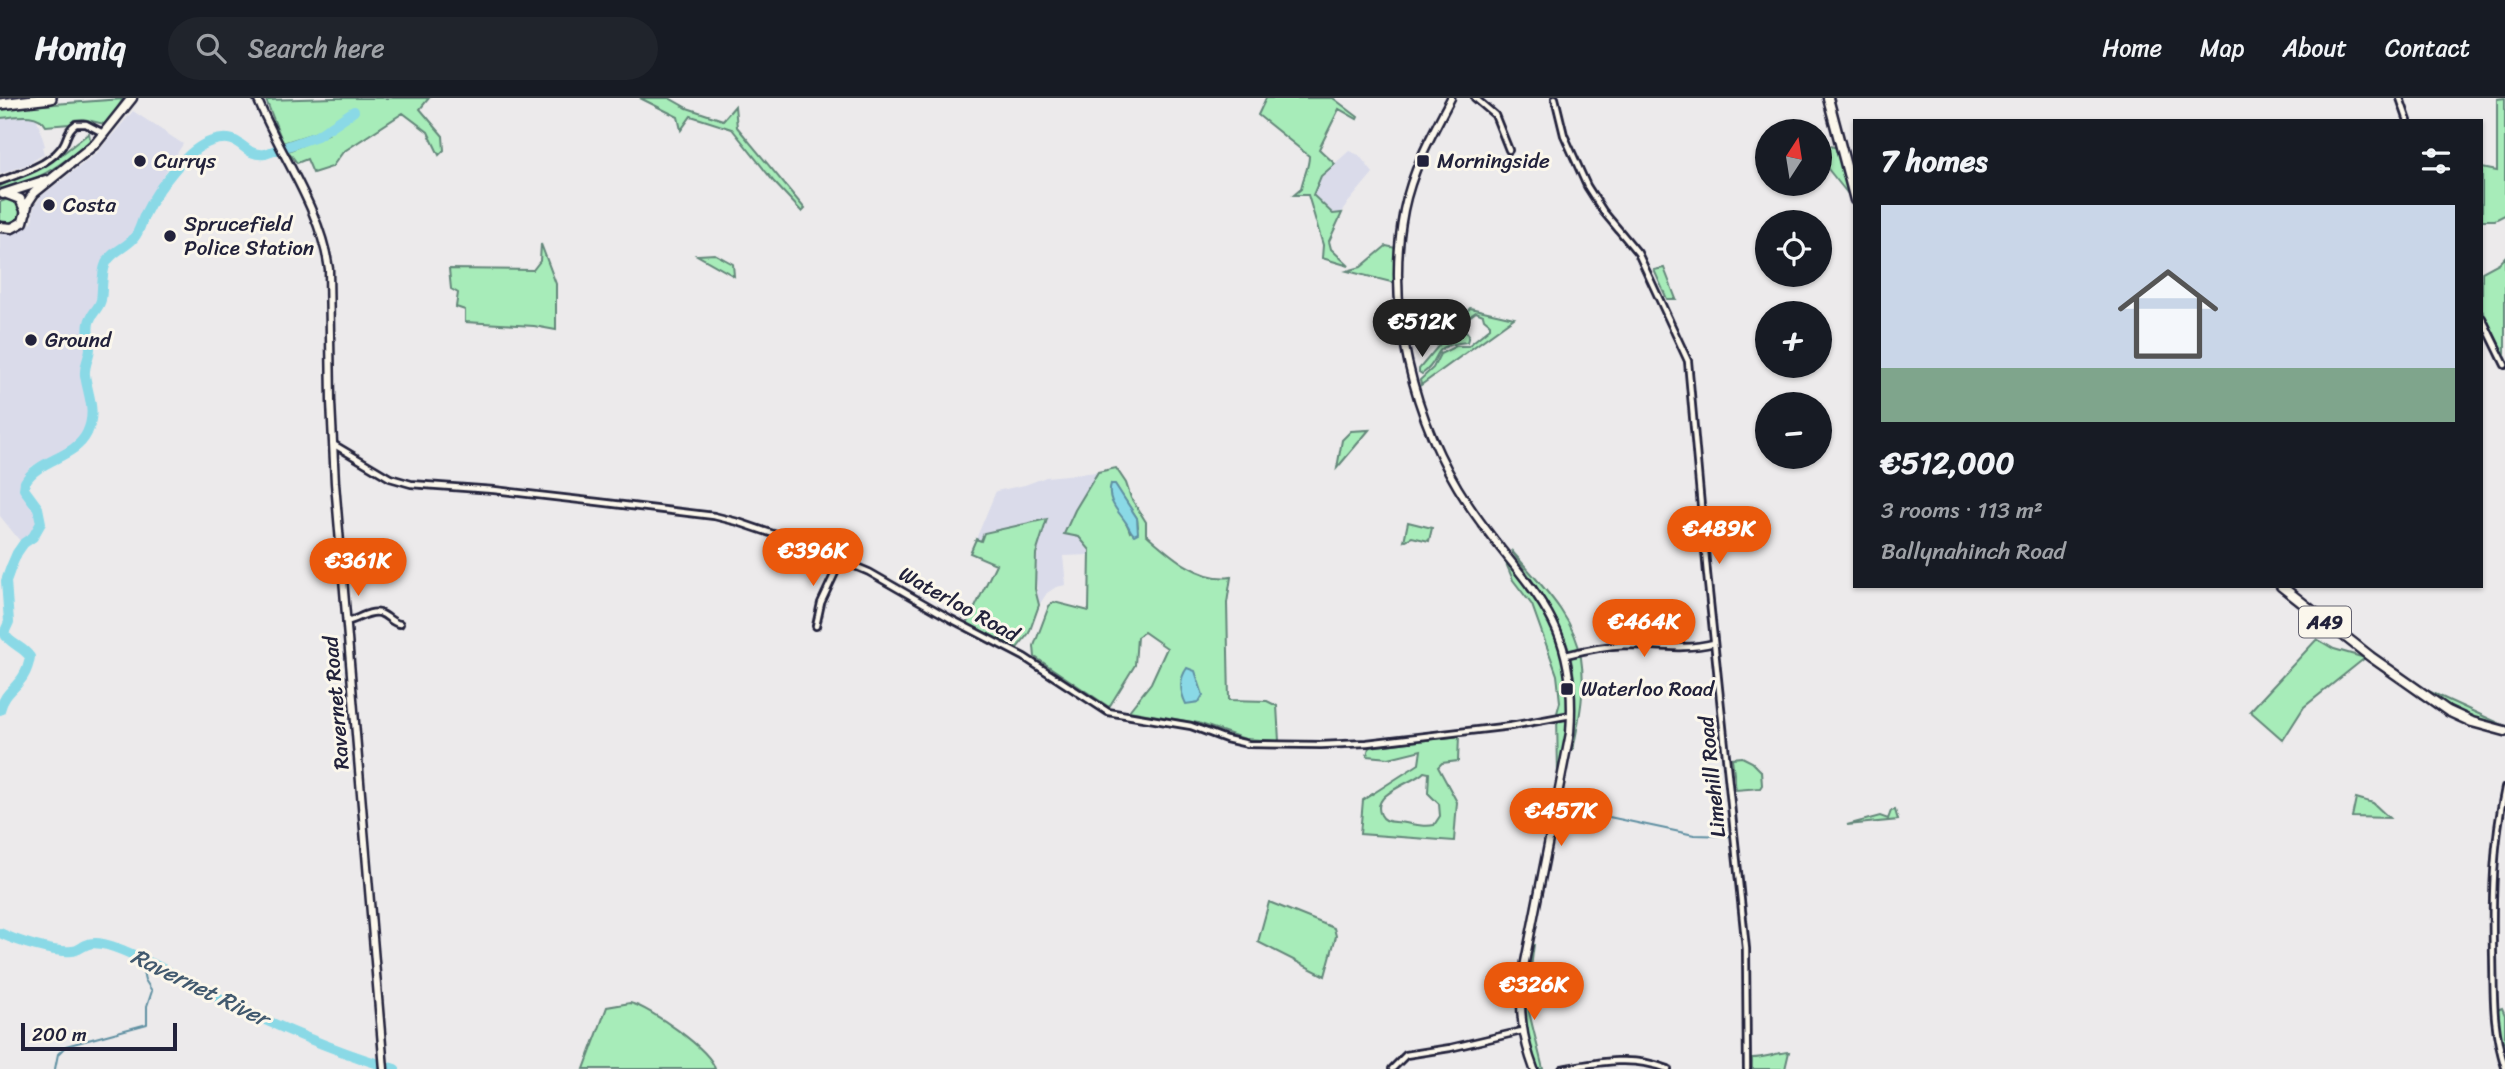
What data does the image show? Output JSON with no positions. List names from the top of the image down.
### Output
{
  "streets": {
    "main road": ["A49"],
    "street": ["Waterloo Road", "Ravernet Road", "Limehill Road"]
  },
  "crossings": [
    ["Waterloo Road", "Ravernet Road"]
  ],
  "water": ["Ravernet River"],
  "places": {
    "other": [
      "Currys",
      "Costa",
      "Sprucefield Police Station",
      "Ground"
    ],
    "transit": ["Morningside", "Waterloo Road"]
  },
  "scale_bar": "200 m",
  "north": "top",
  "page": {
    "header": "Homiq",
    "search": "Search here",
    "nav": [
      "Home",
      "Map",
      "About",
      "Contact"
    ],
    "map_buttons": ["+", "−"],
    "heading": "7 homes",
    "list": [
      {
        "name": "€512,000",
        "note": "3 rooms · 113 m² · Ballynahinch Road"
      }
    ],
    "price": [
      "€512K",
      "€489K",
      "€396K",
      "€361K",
      "€464K",
      "€457K",
      "€326K"
    ],
    "scale": "200 m"
  }
}
